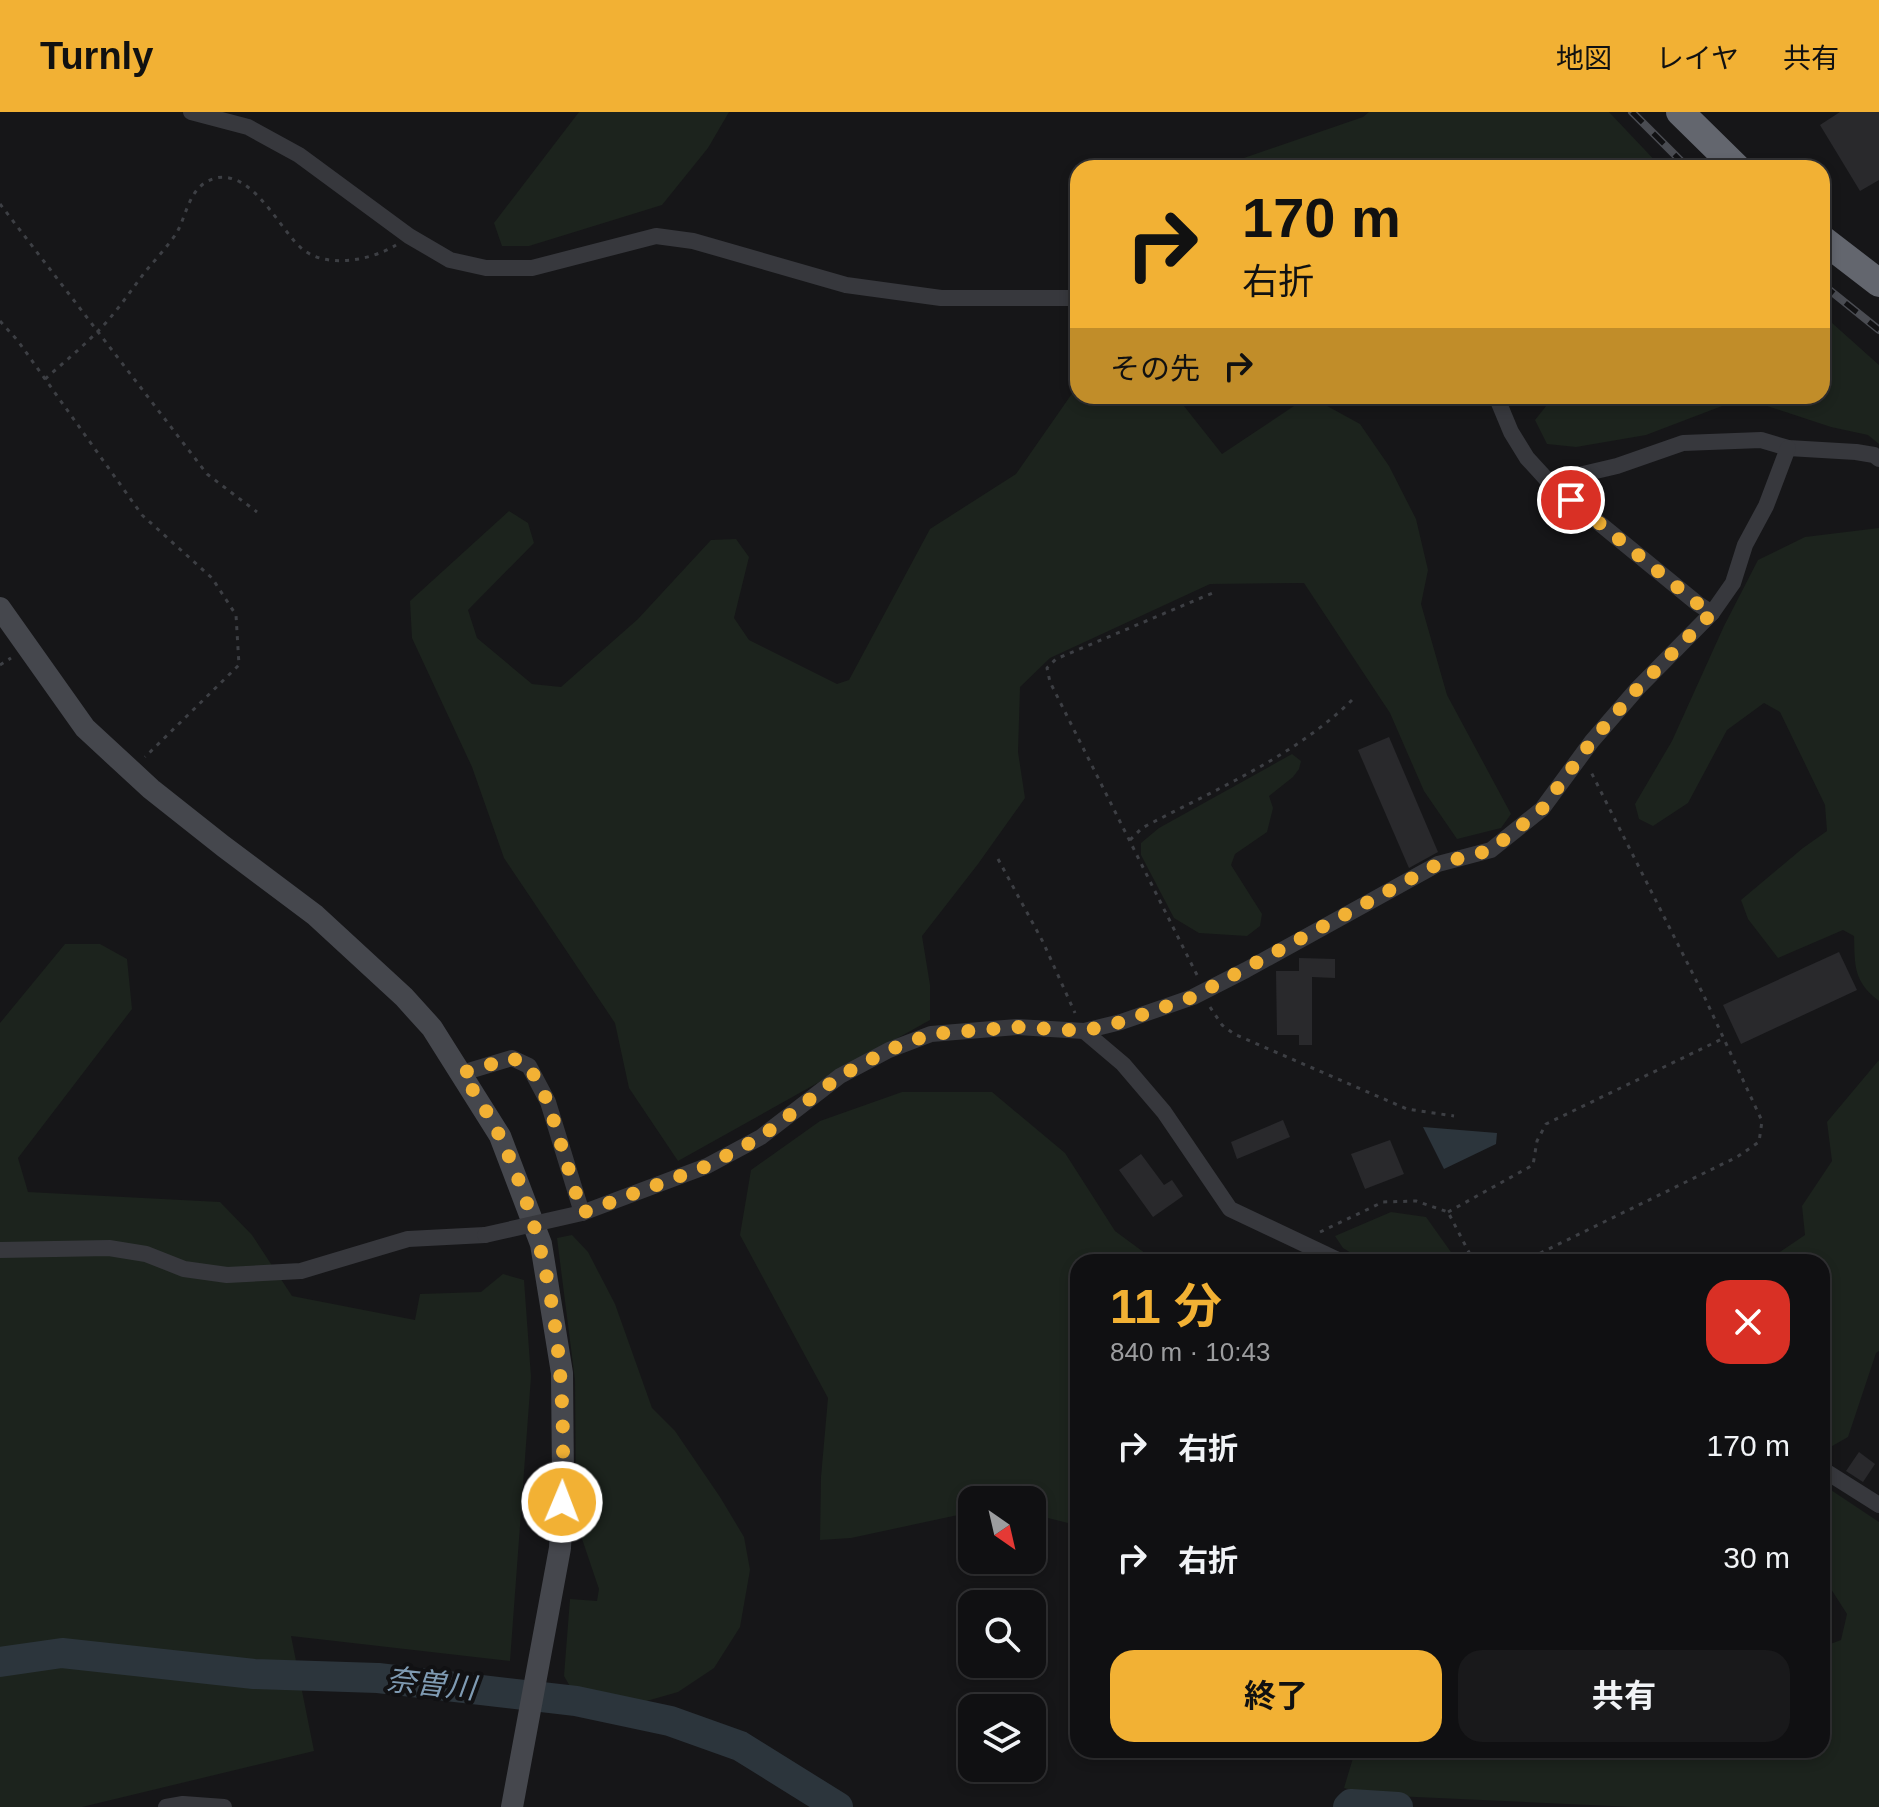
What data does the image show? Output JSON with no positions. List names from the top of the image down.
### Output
{
  "water": ["奈曽川"],
  "north": "bottom right",
  "page": {
    "header": "Turnly",
    "nav": ["地図", "レイヤ", "共有"],
    "turn": ["170 m", "右折"],
    "then": "その先",
    "heading": ["11 分", "840 m · 10:43"],
    "list": [
      {
        "name": "右折",
        "value": "170 m"
      },
      {
        "name": "右折",
        "value": "30 m"
      }
    ],
    "buttons": ["終了", "共有"]
  }
}
